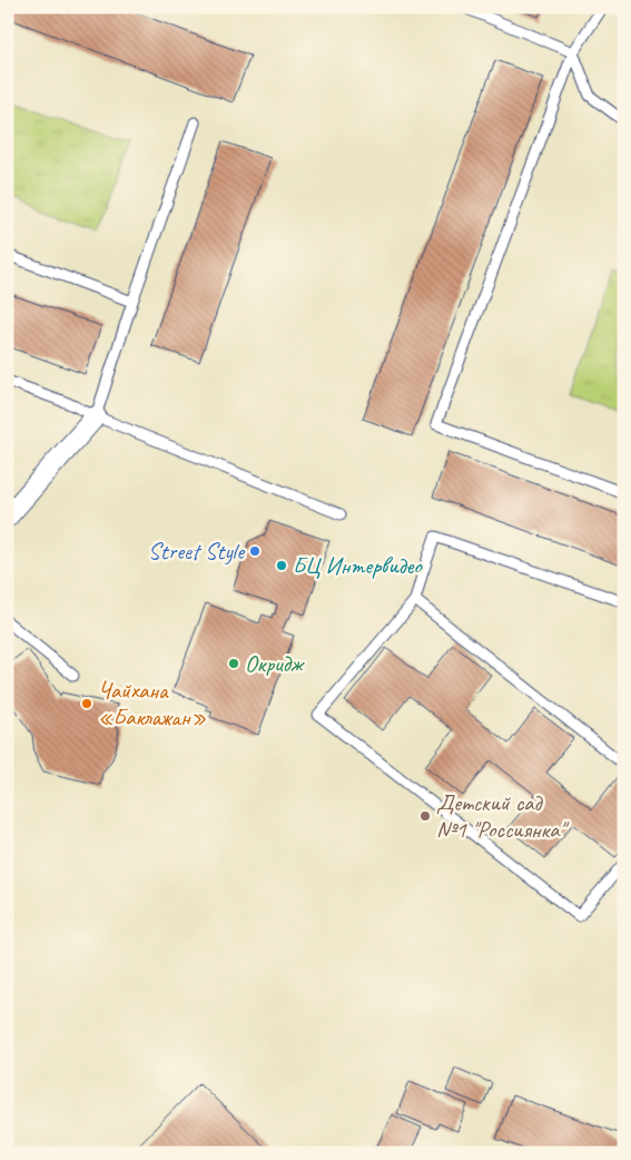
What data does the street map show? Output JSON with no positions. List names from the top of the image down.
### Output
{
  "places": [
    "Street Style",
    "БЦ Интервидео",
    "Окридж",
    "Чайхана «Баклажан»",
    "Детский сад №1 \"Россиянка\""
  ]
}
